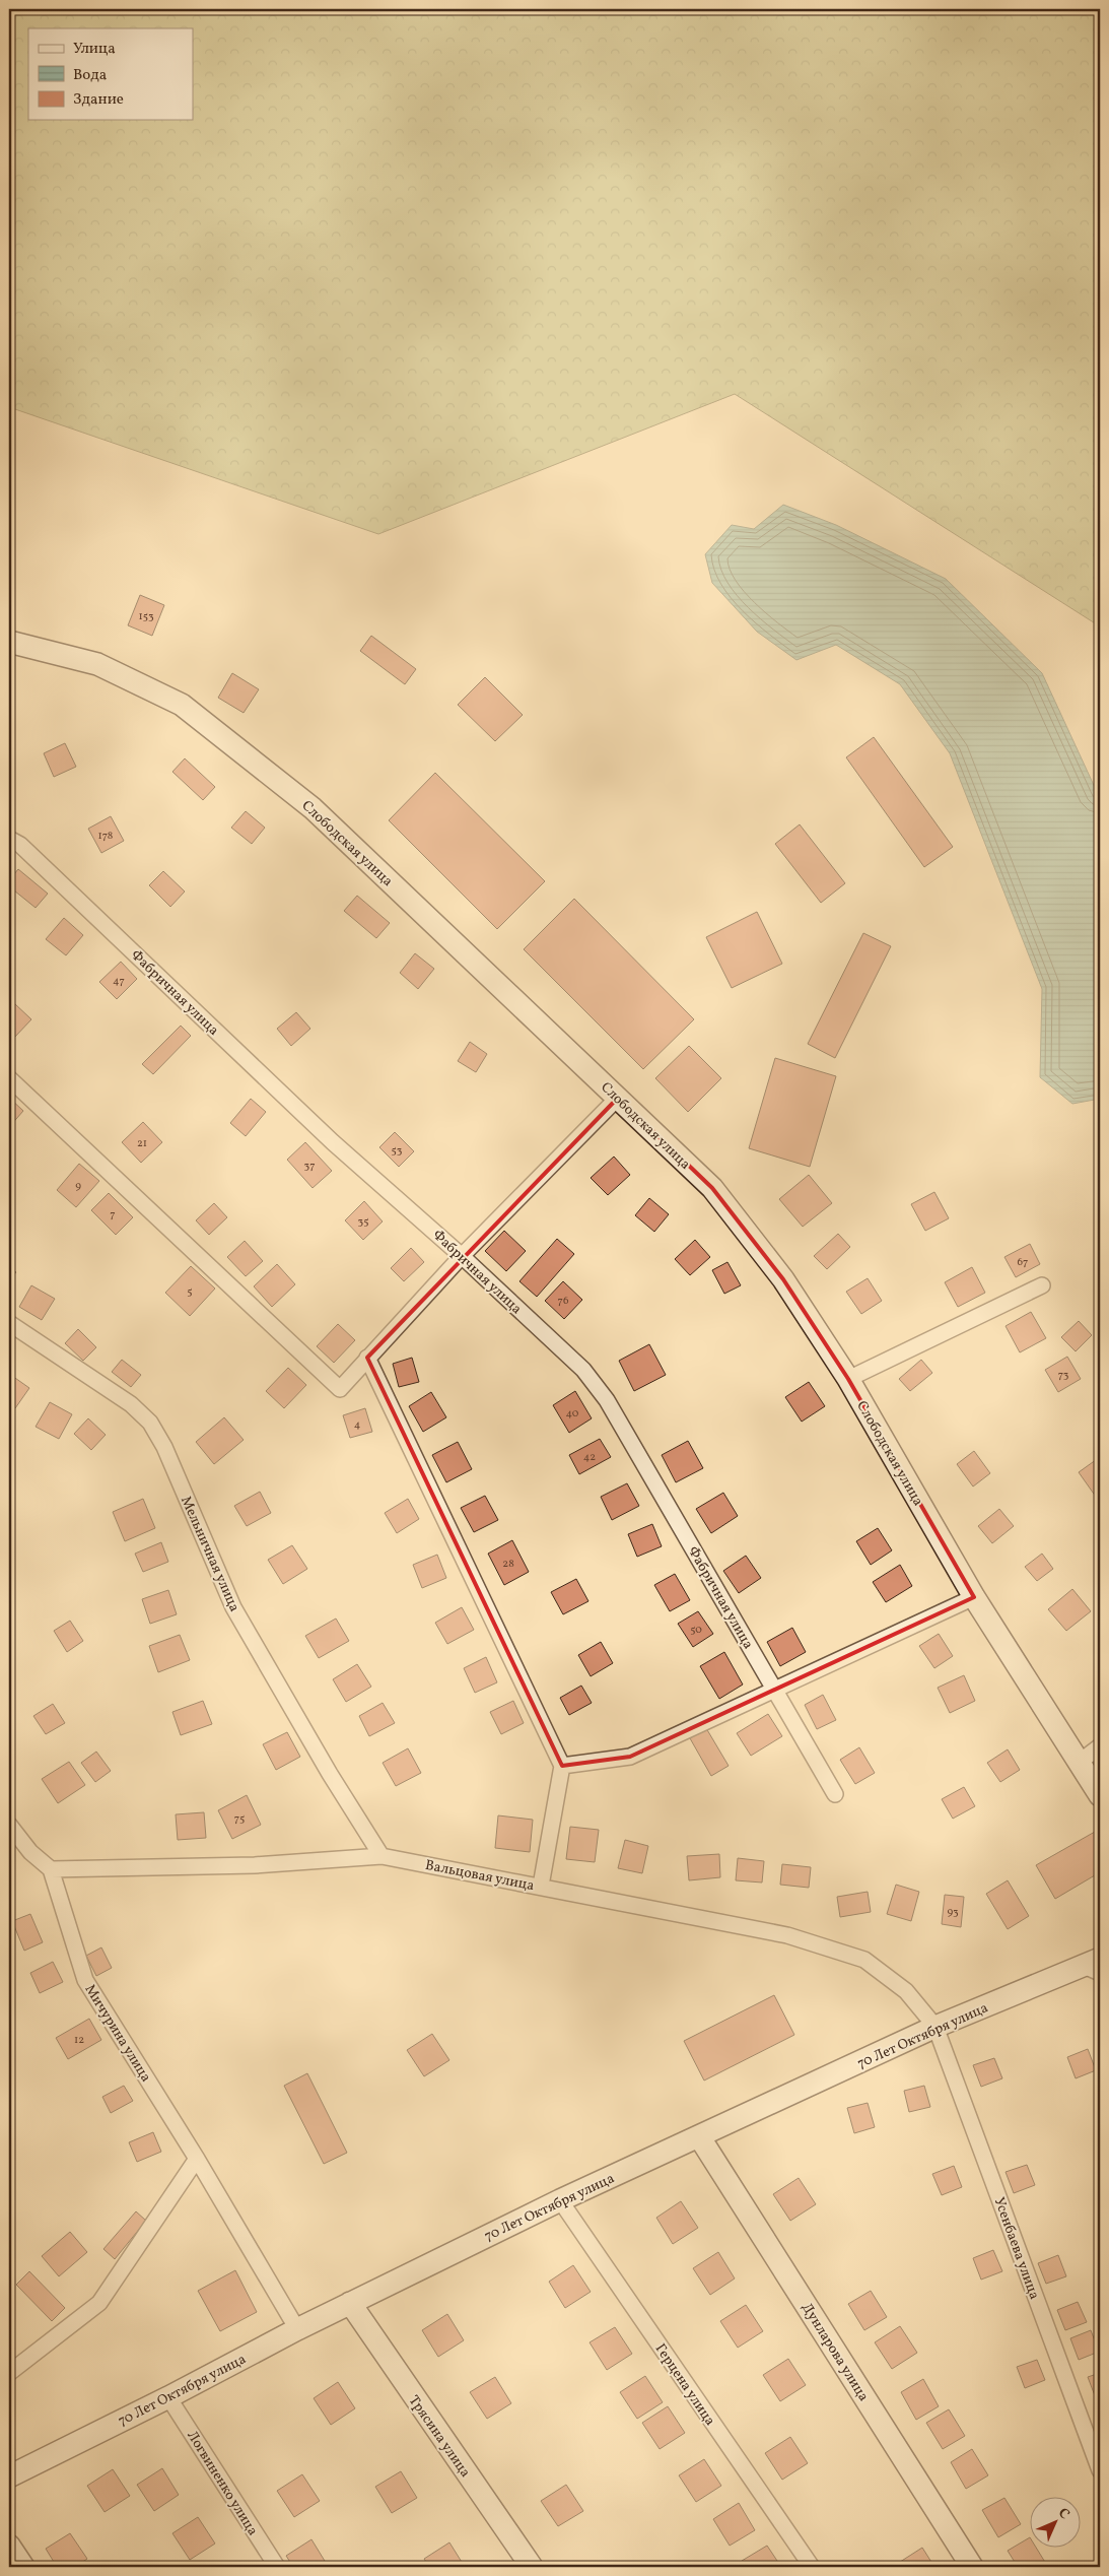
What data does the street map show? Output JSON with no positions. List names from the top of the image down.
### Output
{
  "streets": {
    "street": [
      "Слободская улица",
      "Фабричная улица",
      "Мельничная улица",
      "Вальцовая улица",
      "Мичурина улица",
      "70 Лет Октября улица",
      "Усенбаева улица",
      "Дунларова улица",
      "Герцена улица",
      "Трясина улица",
      "Логвиненко улица"
    ]
  },
  "crossings": [
    ["Мельничная улица", "Вальцовая улица"],
    ["Вальцовая улица", "Мичурина улица"],
    ["Вальцовая улица", "70 Лет Октября улица"],
    ["Вальцовая улица", "Усенбаева улица"],
    ["Мичурина улица", "70 Лет Октября улица"],
    ["70 Лет Октября улица", "Усенбаева улица"],
    ["70 Лет Октября улица", "Дунларова улица"],
    ["70 Лет Октября улица", "Герцена улица"],
    ["70 Лет Октября улица", "Трясина улица"],
    ["70 Лет Октября улица", "Логвиненко улица"]
  ],
  "house_numbers": [
    "153",
    "178",
    "47",
    "21",
    "53",
    "37",
    "9",
    "7",
    "35",
    "67",
    "5",
    "76",
    "73",
    "40",
    "4",
    "42",
    "28",
    "50",
    "75",
    "93",
    "12"
  ],
  "legend": ["Улица", "Вода", "Здание"],
  "north": "top right"
}
